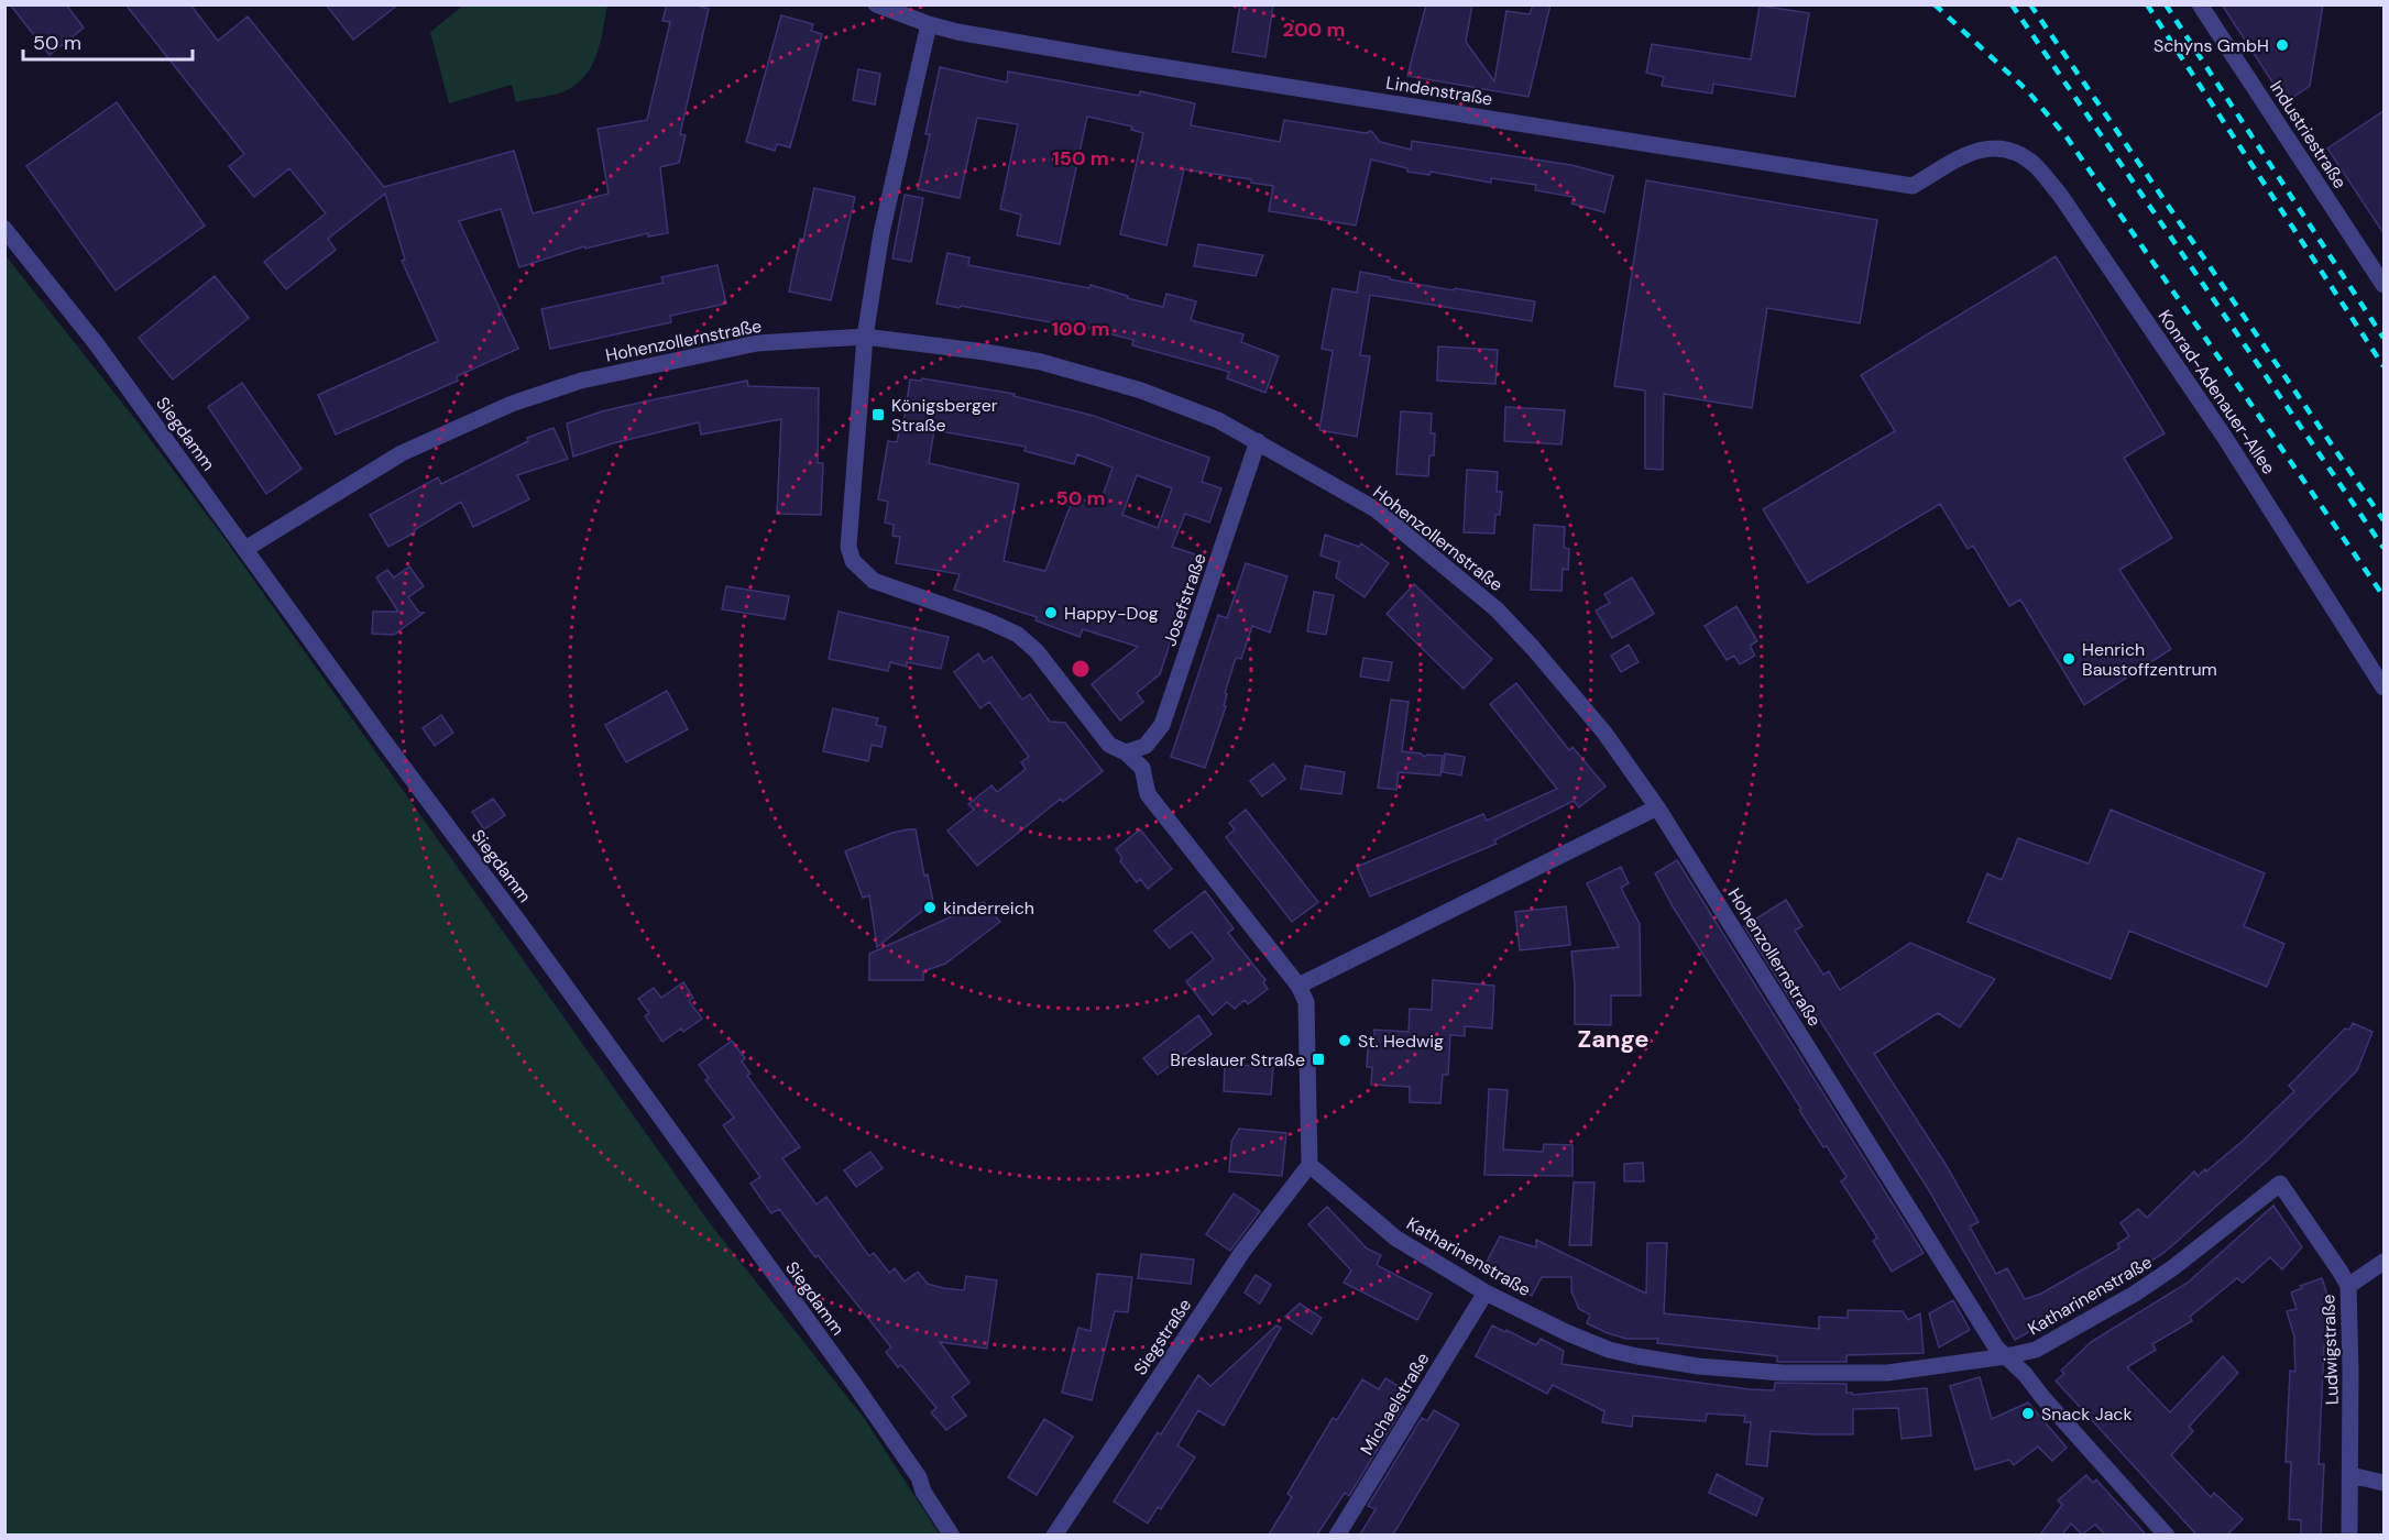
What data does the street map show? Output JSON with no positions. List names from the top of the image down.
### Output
{
  "streets": {
    "street": [
      "Lindenstraße",
      "Industriestraße",
      "Hohenzollernstraße",
      "Konrad-Adenauer-Allee",
      "Siegdamm",
      "Josefstraße",
      "Katharinenstraße",
      "Siegstraße",
      "Ludwigstraße",
      "Michaelstraße"
    ]
  },
  "crossings": [
    ["Lindenstraße", "Konrad-Adenauer-Allee"],
    ["Hohenzollernstraße", "Siegdamm"],
    ["Hohenzollernstraße", "Josefstraße"],
    ["Hohenzollernstraße", "Katharinenstraße"],
    ["Katharinenstraße", "Siegstraße"],
    ["Katharinenstraße", "Ludwigstraße"],
    ["Katharinenstraße", "Michaelstraße"]
  ],
  "districts": ["Zange"],
  "places": {
    "other": [
      "Schyns GmbH",
      "Happy-Dog",
      "Henrich Baustoffzentrum",
      "kinderreich",
      "St. Hedwig",
      "Snack Jack"
    ],
    "transit": ["Königsberger Straße", "Breslauer Straße"]
  },
  "scale_bar": "50 m",
  "rings": [
    "200 m",
    "150 m",
    "100 m",
    "50 m"
  ]
}
